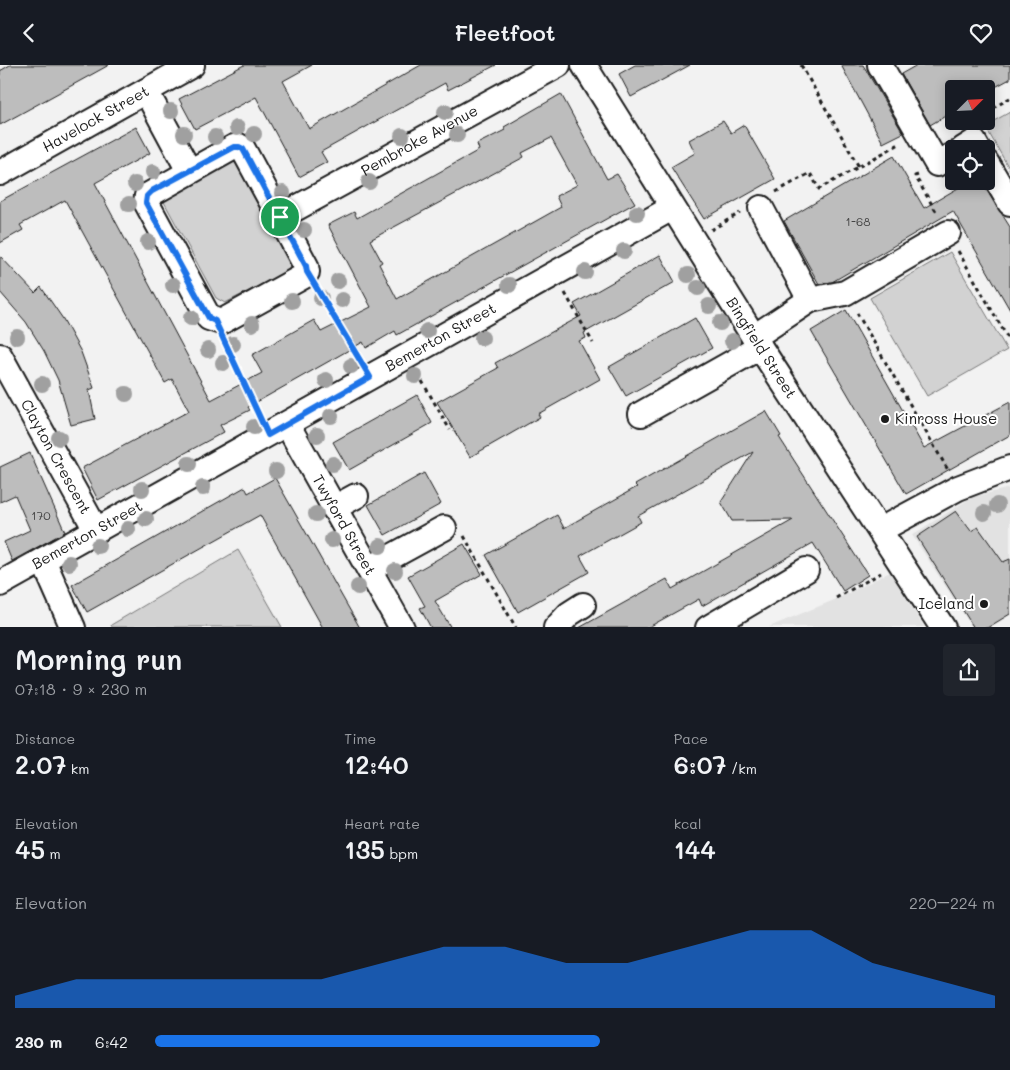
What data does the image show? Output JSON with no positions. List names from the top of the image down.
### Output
{
  "streets": {
    "street": [
      "Havelock Street",
      "Pembroke Avenue",
      "Bemerton Street",
      "Bingfield Street",
      "Clayton Crescent",
      "Twyford Street"
    ]
  },
  "crossings": [
    ["Bemerton Street", "Bingfield Street"],
    ["Bemerton Street", "Clayton Crescent"],
    ["Bemerton Street", "Twyford Street"]
  ],
  "places": ["Kinross House", "Iceland"],
  "house_numbers": ["1-68", "170"],
  "north": "top right",
  "page": {
    "header": "Fleetfoot",
    "heading": ["Morning run", "07:18 · 9 × 230 m"],
    "stats": [
      ["Distance", "2.07 km"],
      ["Time", "12:40"],
      ["Pace", "6:07 /km"],
      ["Elevation", "45 m"],
      ["Heart rate", "135 bpm"],
      ["kcal", "144"]
    ],
    "chart": ["Elevation", "220–224 m"],
    "list": [
      {
        "name": "230 m",
        "note": "6:42"
      }
    ]
  }
}
